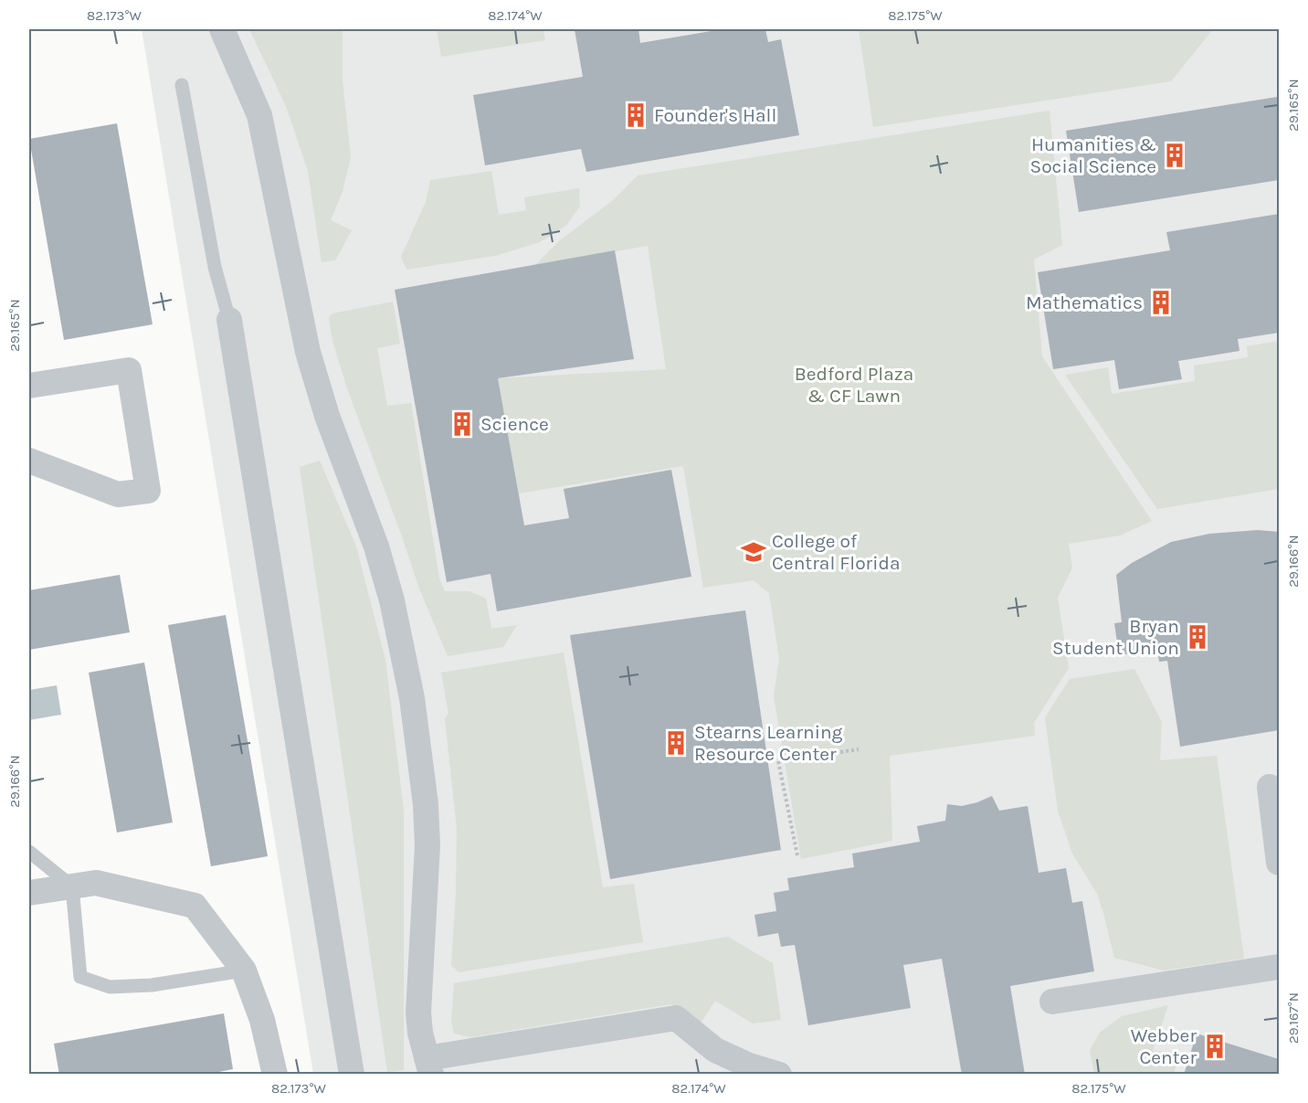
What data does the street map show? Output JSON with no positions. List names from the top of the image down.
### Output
{
  "parks": ["Bedford Plaza & CF Lawn"],
  "places": {
    "building": [
      "Founder's Hall",
      "Humanities & Social Science",
      "Mathematics",
      "Science",
      "Bryan Student Union",
      "Stearns Learning Resource Center",
      "Webber Center"
    ],
    "school or university": ["College of Central Florida"]
  },
  "coordinates": [
    "82.173°W",
    "82.174°W",
    "82.175°W",
    "29.165°N",
    "29.166°N",
    "29.167°N"
  ]
}
